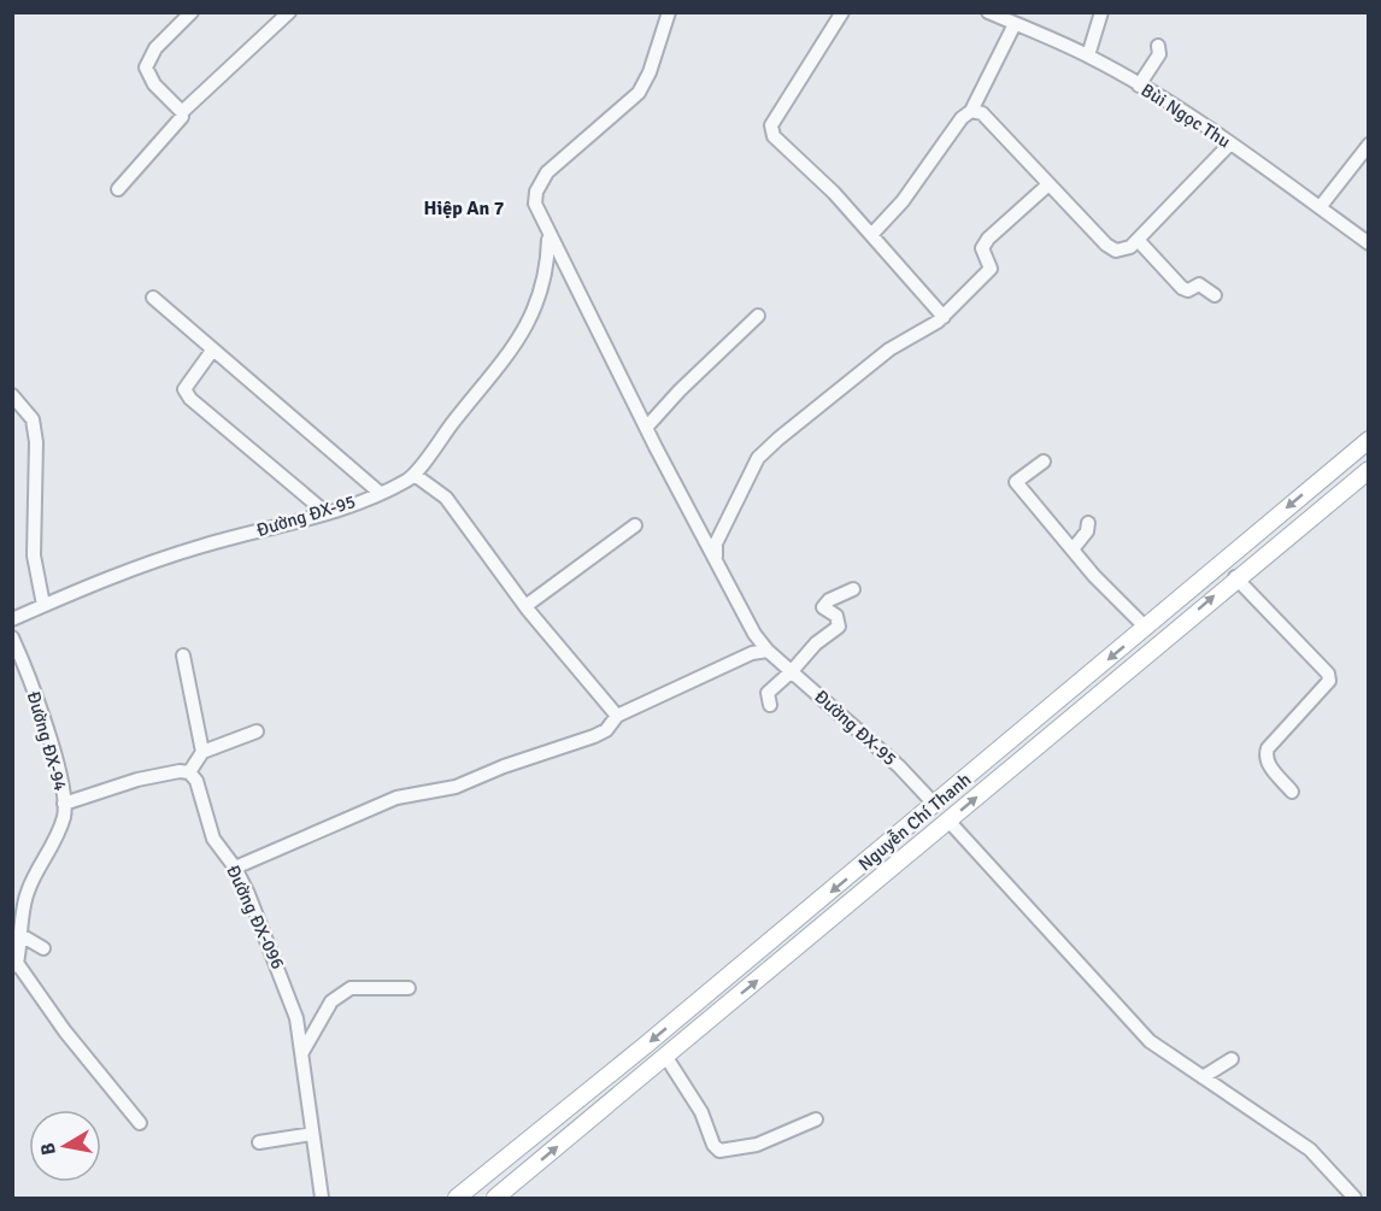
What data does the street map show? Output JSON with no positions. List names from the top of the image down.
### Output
{
  "streets": {
    "main road": ["Nguyễn Chí Thanh"],
    "street": [
      "Bùi Ngọc Thu",
      "Đường ĐX-95",
      "Đường ĐX-94",
      "Đường ĐX-096"
    ]
  },
  "crossings": [
    ["Đường ĐX-95", "Nguyễn Chí Thanh"]
  ],
  "districts": ["Hiệp An 7"],
  "north": "left"
}
